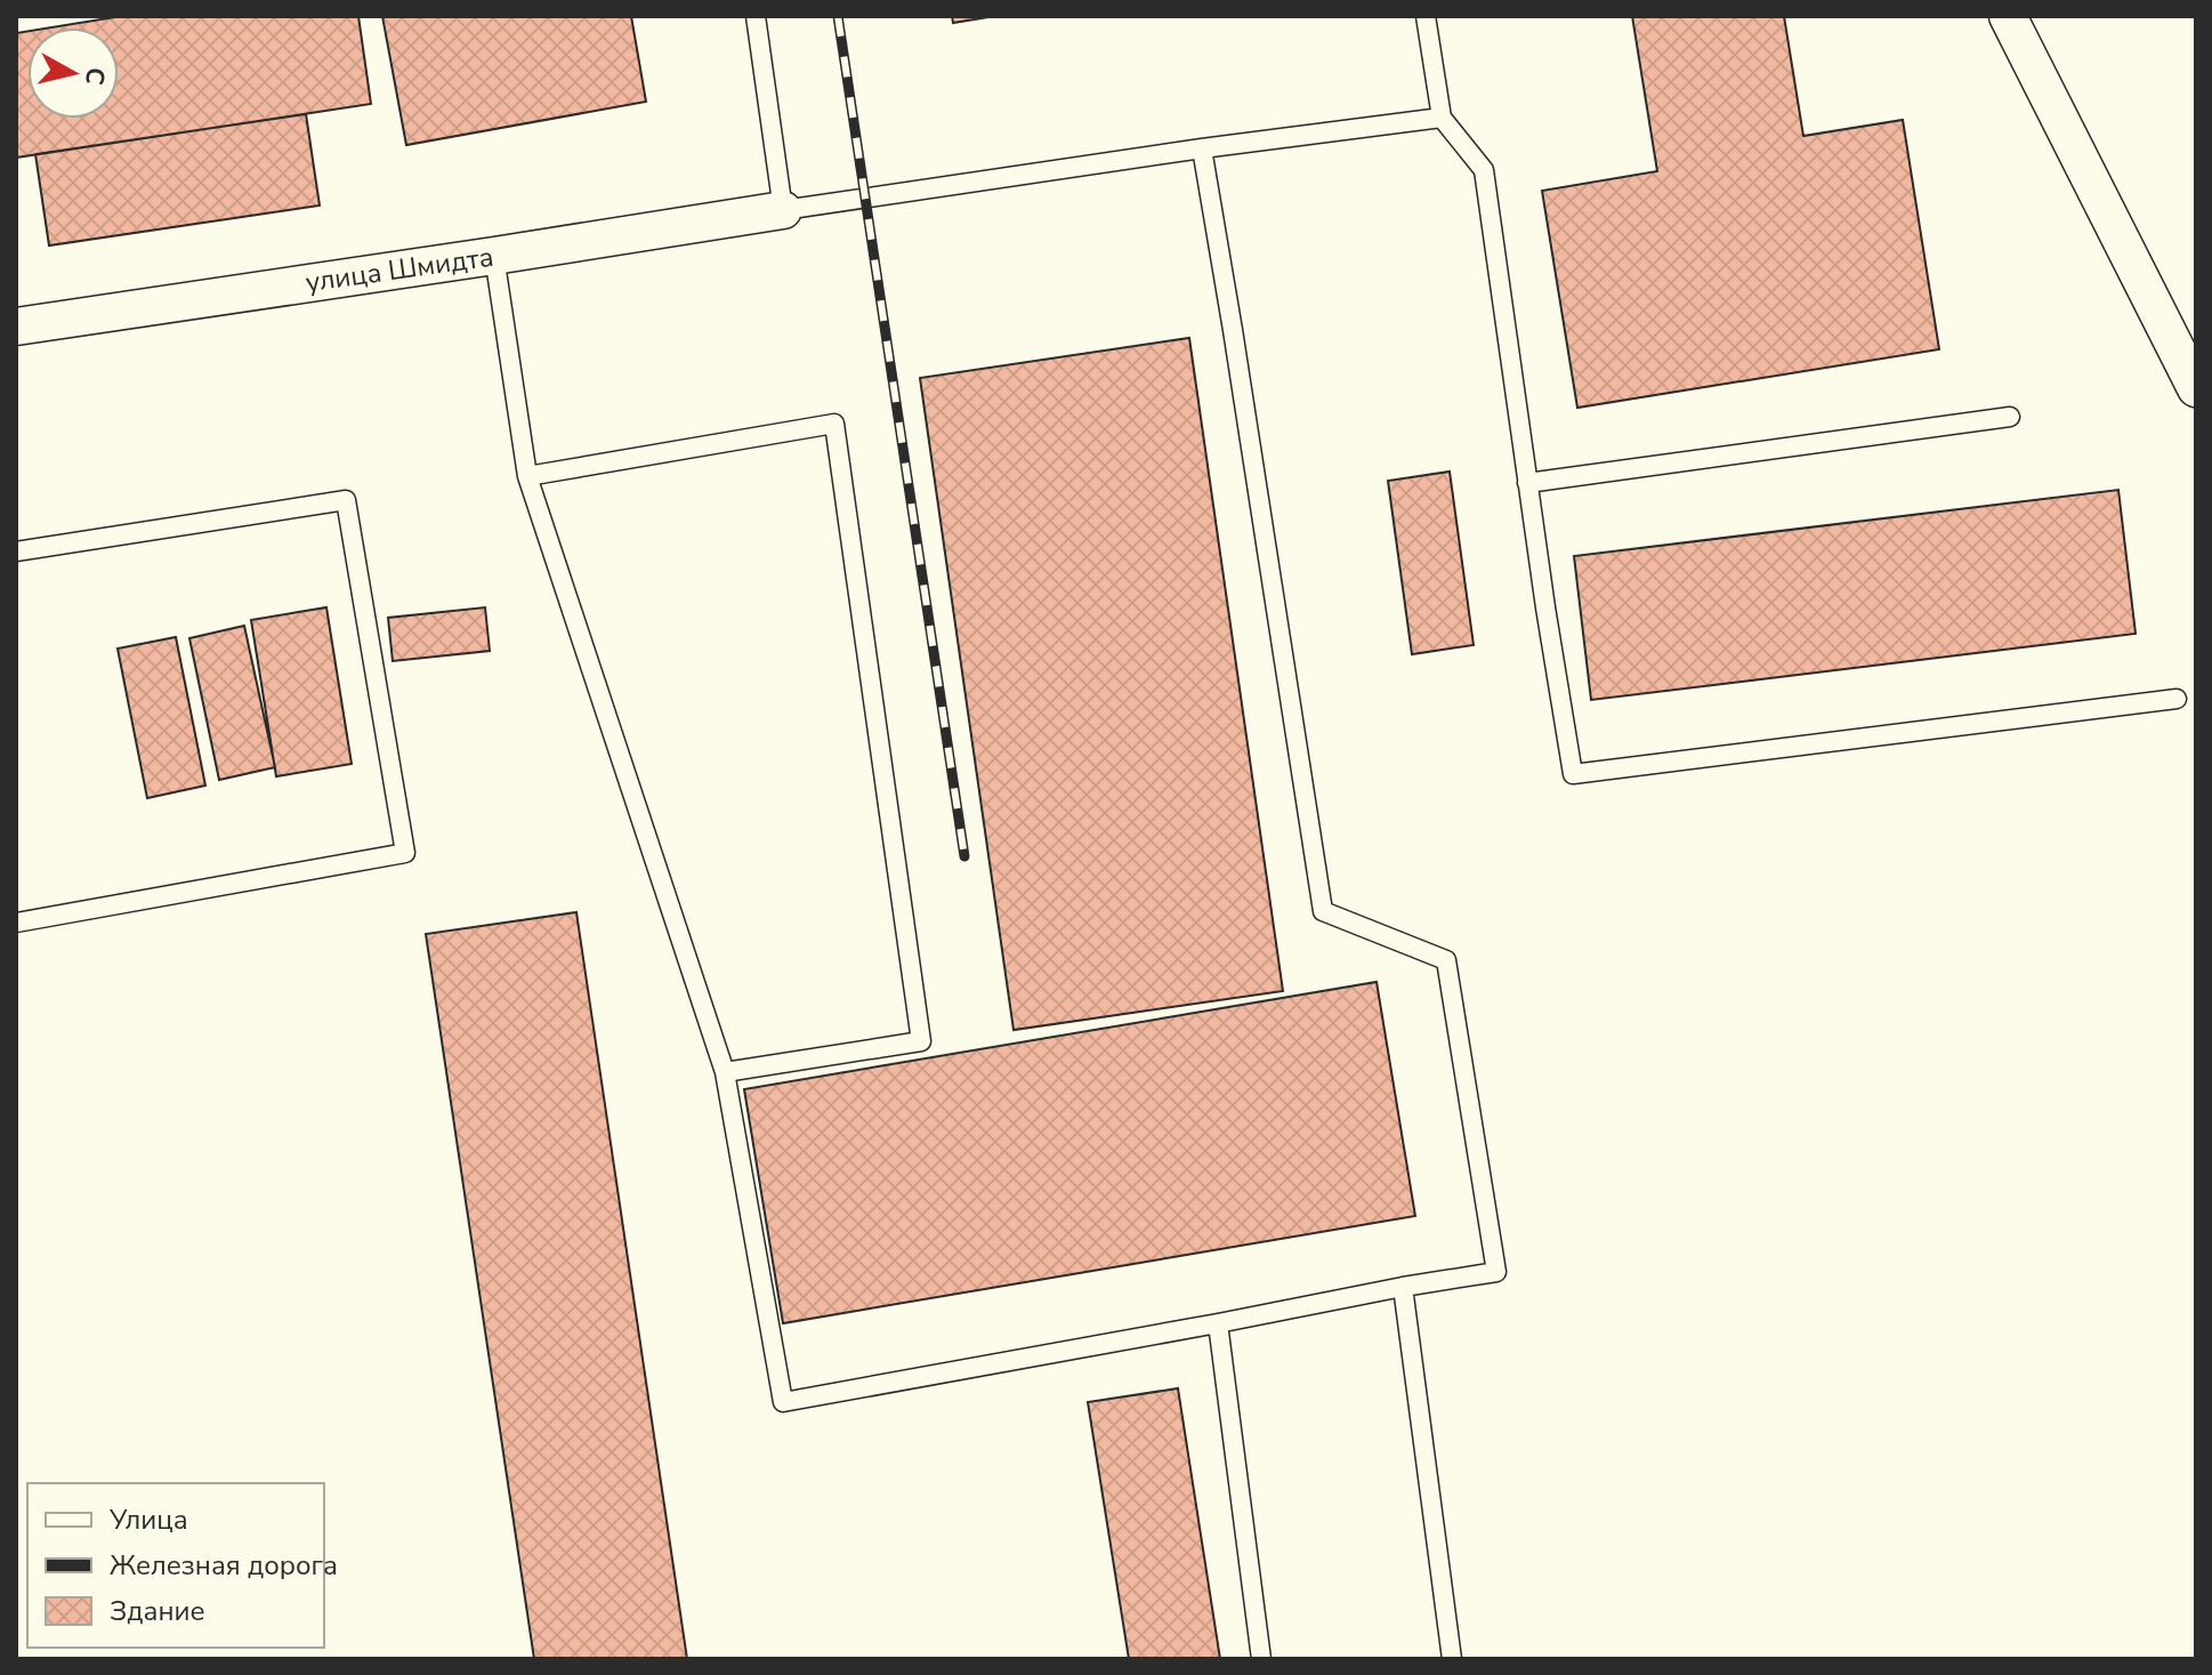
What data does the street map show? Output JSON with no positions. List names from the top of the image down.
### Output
{
  "streets": {
    "street": ["улица Шмидта"]
  },
  "legend": ["Улица", "Железная дорога", "Здание"],
  "north": "right"
}
